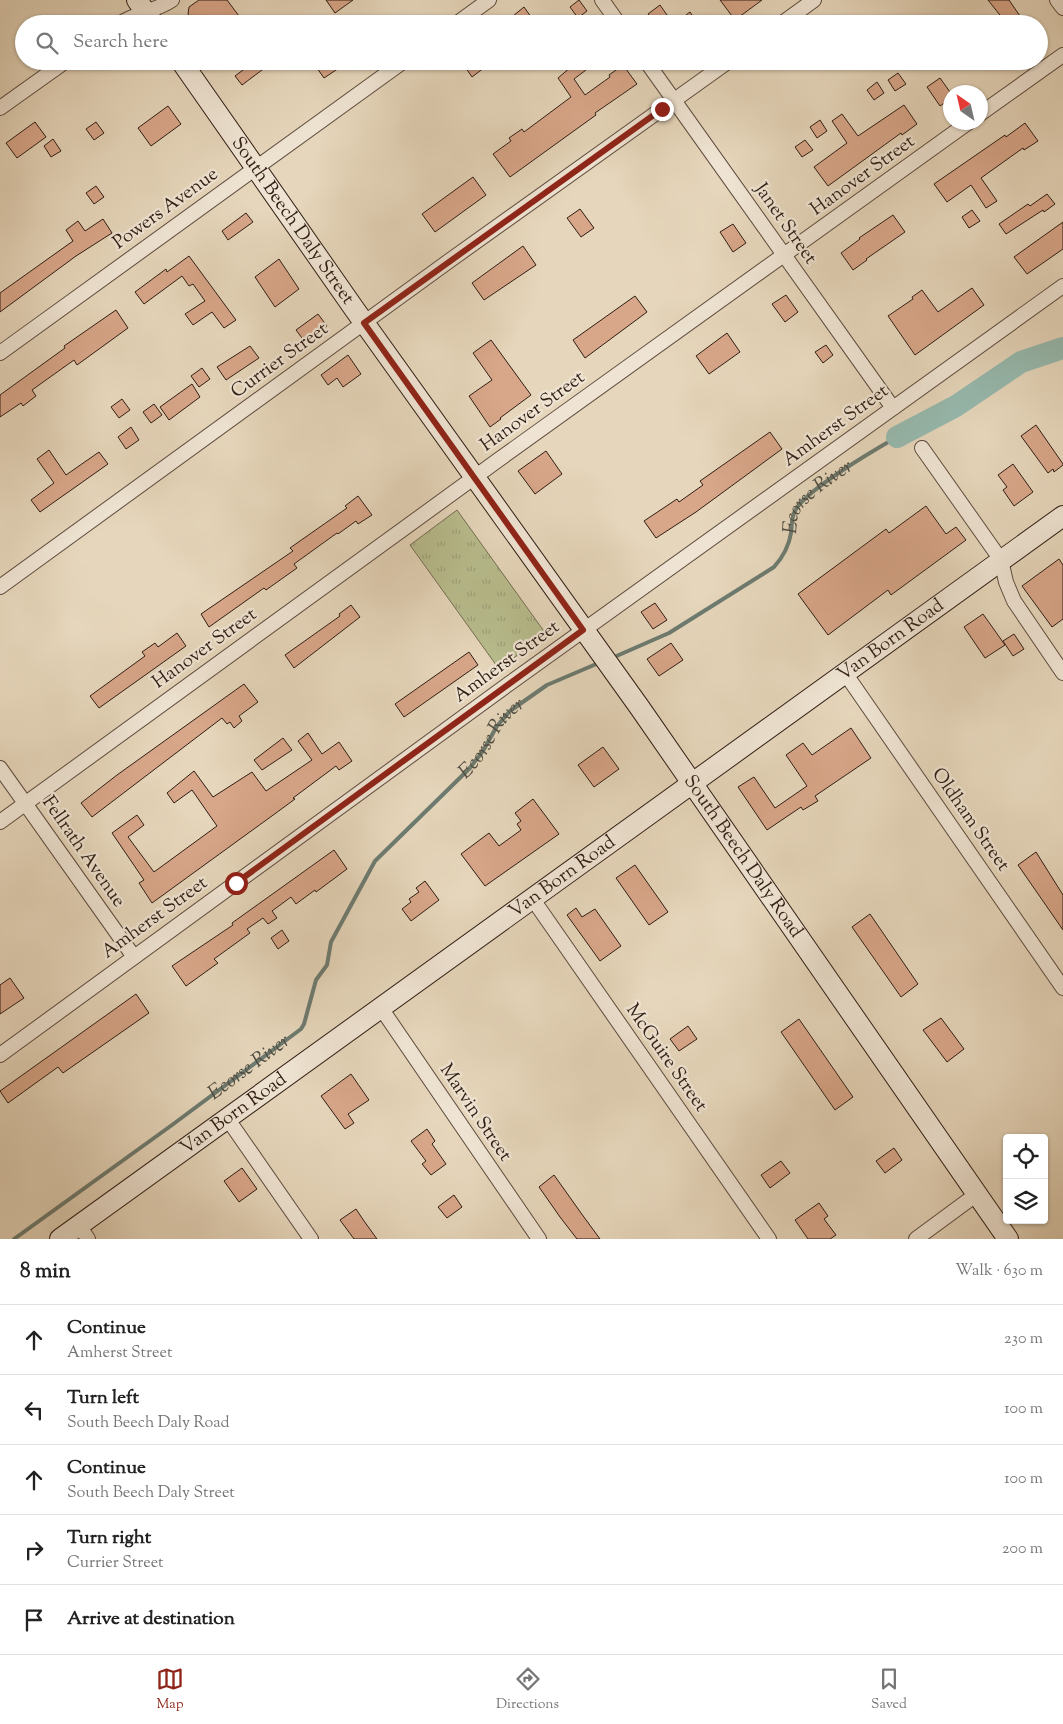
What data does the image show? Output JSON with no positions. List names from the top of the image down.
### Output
{
  "streets": {
    "main road": ["South Beech Daly Street", "Van Born Road", "South Beech Daly Road"],
    "street": [
      "Hanover Street",
      "Powers Avenue",
      "Janet Street",
      "Currier Street",
      "Amherst Street",
      "Oldham Street",
      "Fellrath Avenue",
      "McGuire Street",
      "Marvin Street"
    ]
  },
  "crossings": [
    ["Hanover Street", "South Beech Daly Street"],
    ["Hanover Street", "Janet Street"],
    ["Hanover Street", "Fellrath Avenue"],
    ["Hanover Street", "South Beech Daly Road"],
    ["Powers Avenue", "South Beech Daly Street"],
    ["South Beech Daly Street", "Currier Street"],
    ["South Beech Daly Street", "South Beech Daly Road"],
    ["Janet Street", "Currier Street"],
    ["Janet Street", "Amherst Street"],
    ["Amherst Street", "Fellrath Avenue"],
    ["Amherst Street", "South Beech Daly Road"],
    ["Van Born Road", "Oldham Street"],
    ["Van Born Road", "South Beech Daly Road"],
    ["Van Born Road", "McGuire Street"],
    ["Van Born Road", "Marvin Street"]
  ],
  "water": ["Ecorse River"],
  "north": "top left",
  "page": {
    "search": "Search here",
    "heading": ["8 min", "Walk · 630 m"],
    "list": [
      ["Continue", "Amherst Street", "230 m"],
      ["Turn left", "South Beech Daly Road", "100 m"],
      ["Continue", "South Beech Daly Street", "100 m"],
      ["Turn right", "Currier Street", "200 m"],
      "Arrive at destination"
    ],
    "nav": ["Map", "Directions", "Saved"]
  }
}
